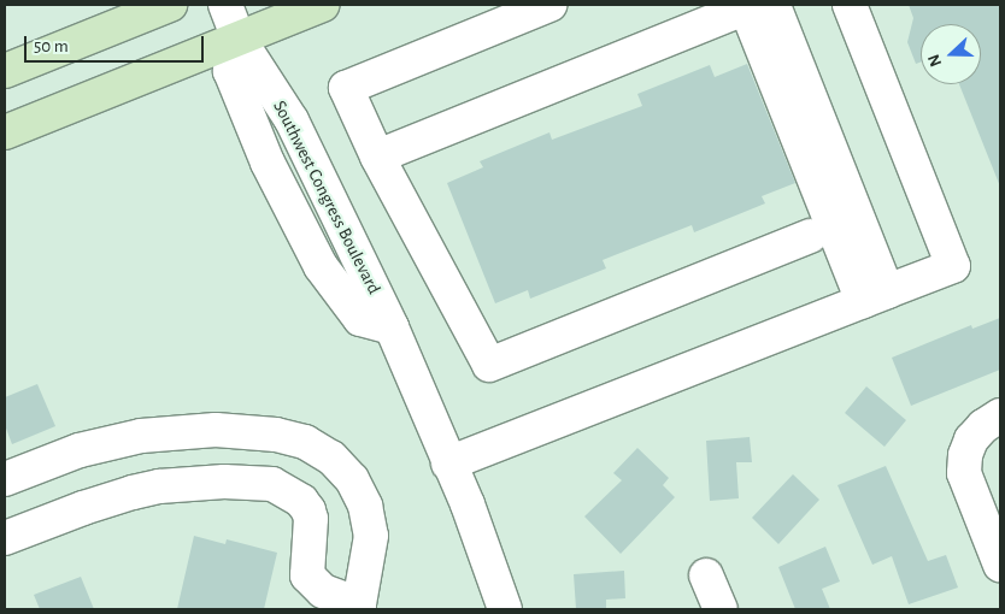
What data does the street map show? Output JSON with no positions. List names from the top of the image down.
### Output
{
  "streets": {
    "street": ["Southwest Congress Boulevard"]
  },
  "scale_bar": "50 m",
  "north": "left"
}
